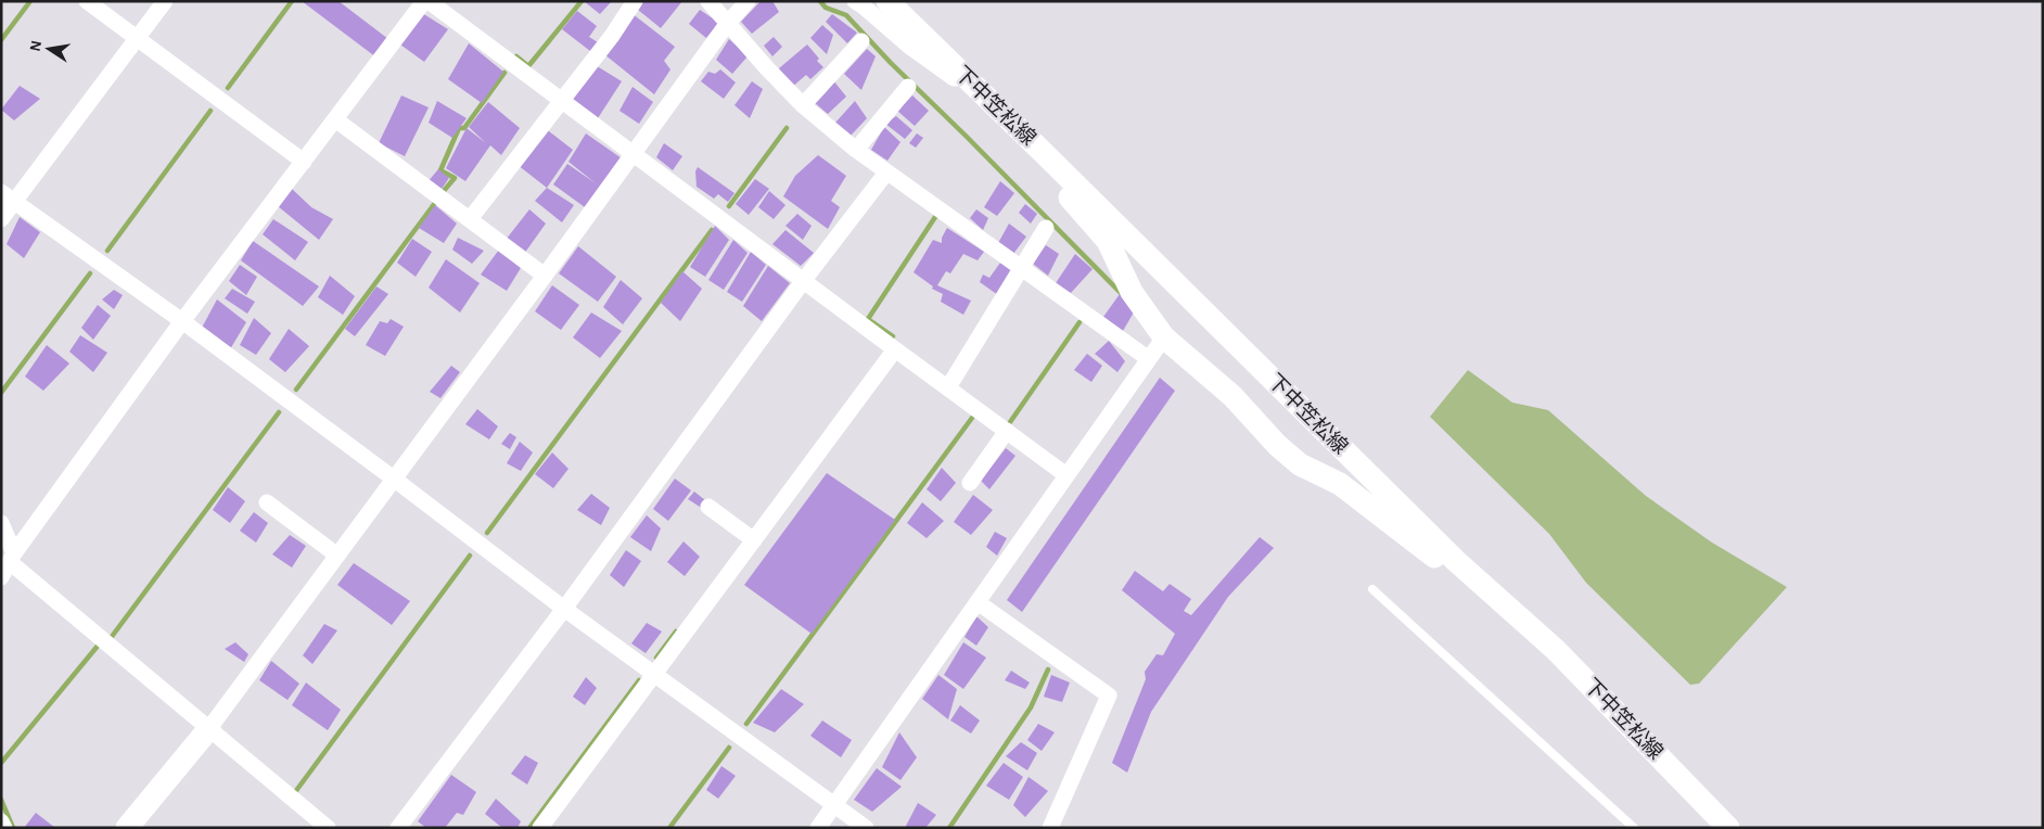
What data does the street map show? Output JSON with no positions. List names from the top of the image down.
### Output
{
  "streets": {
    "main road": ["下中笠松線"]
  },
  "north": "left"
}
